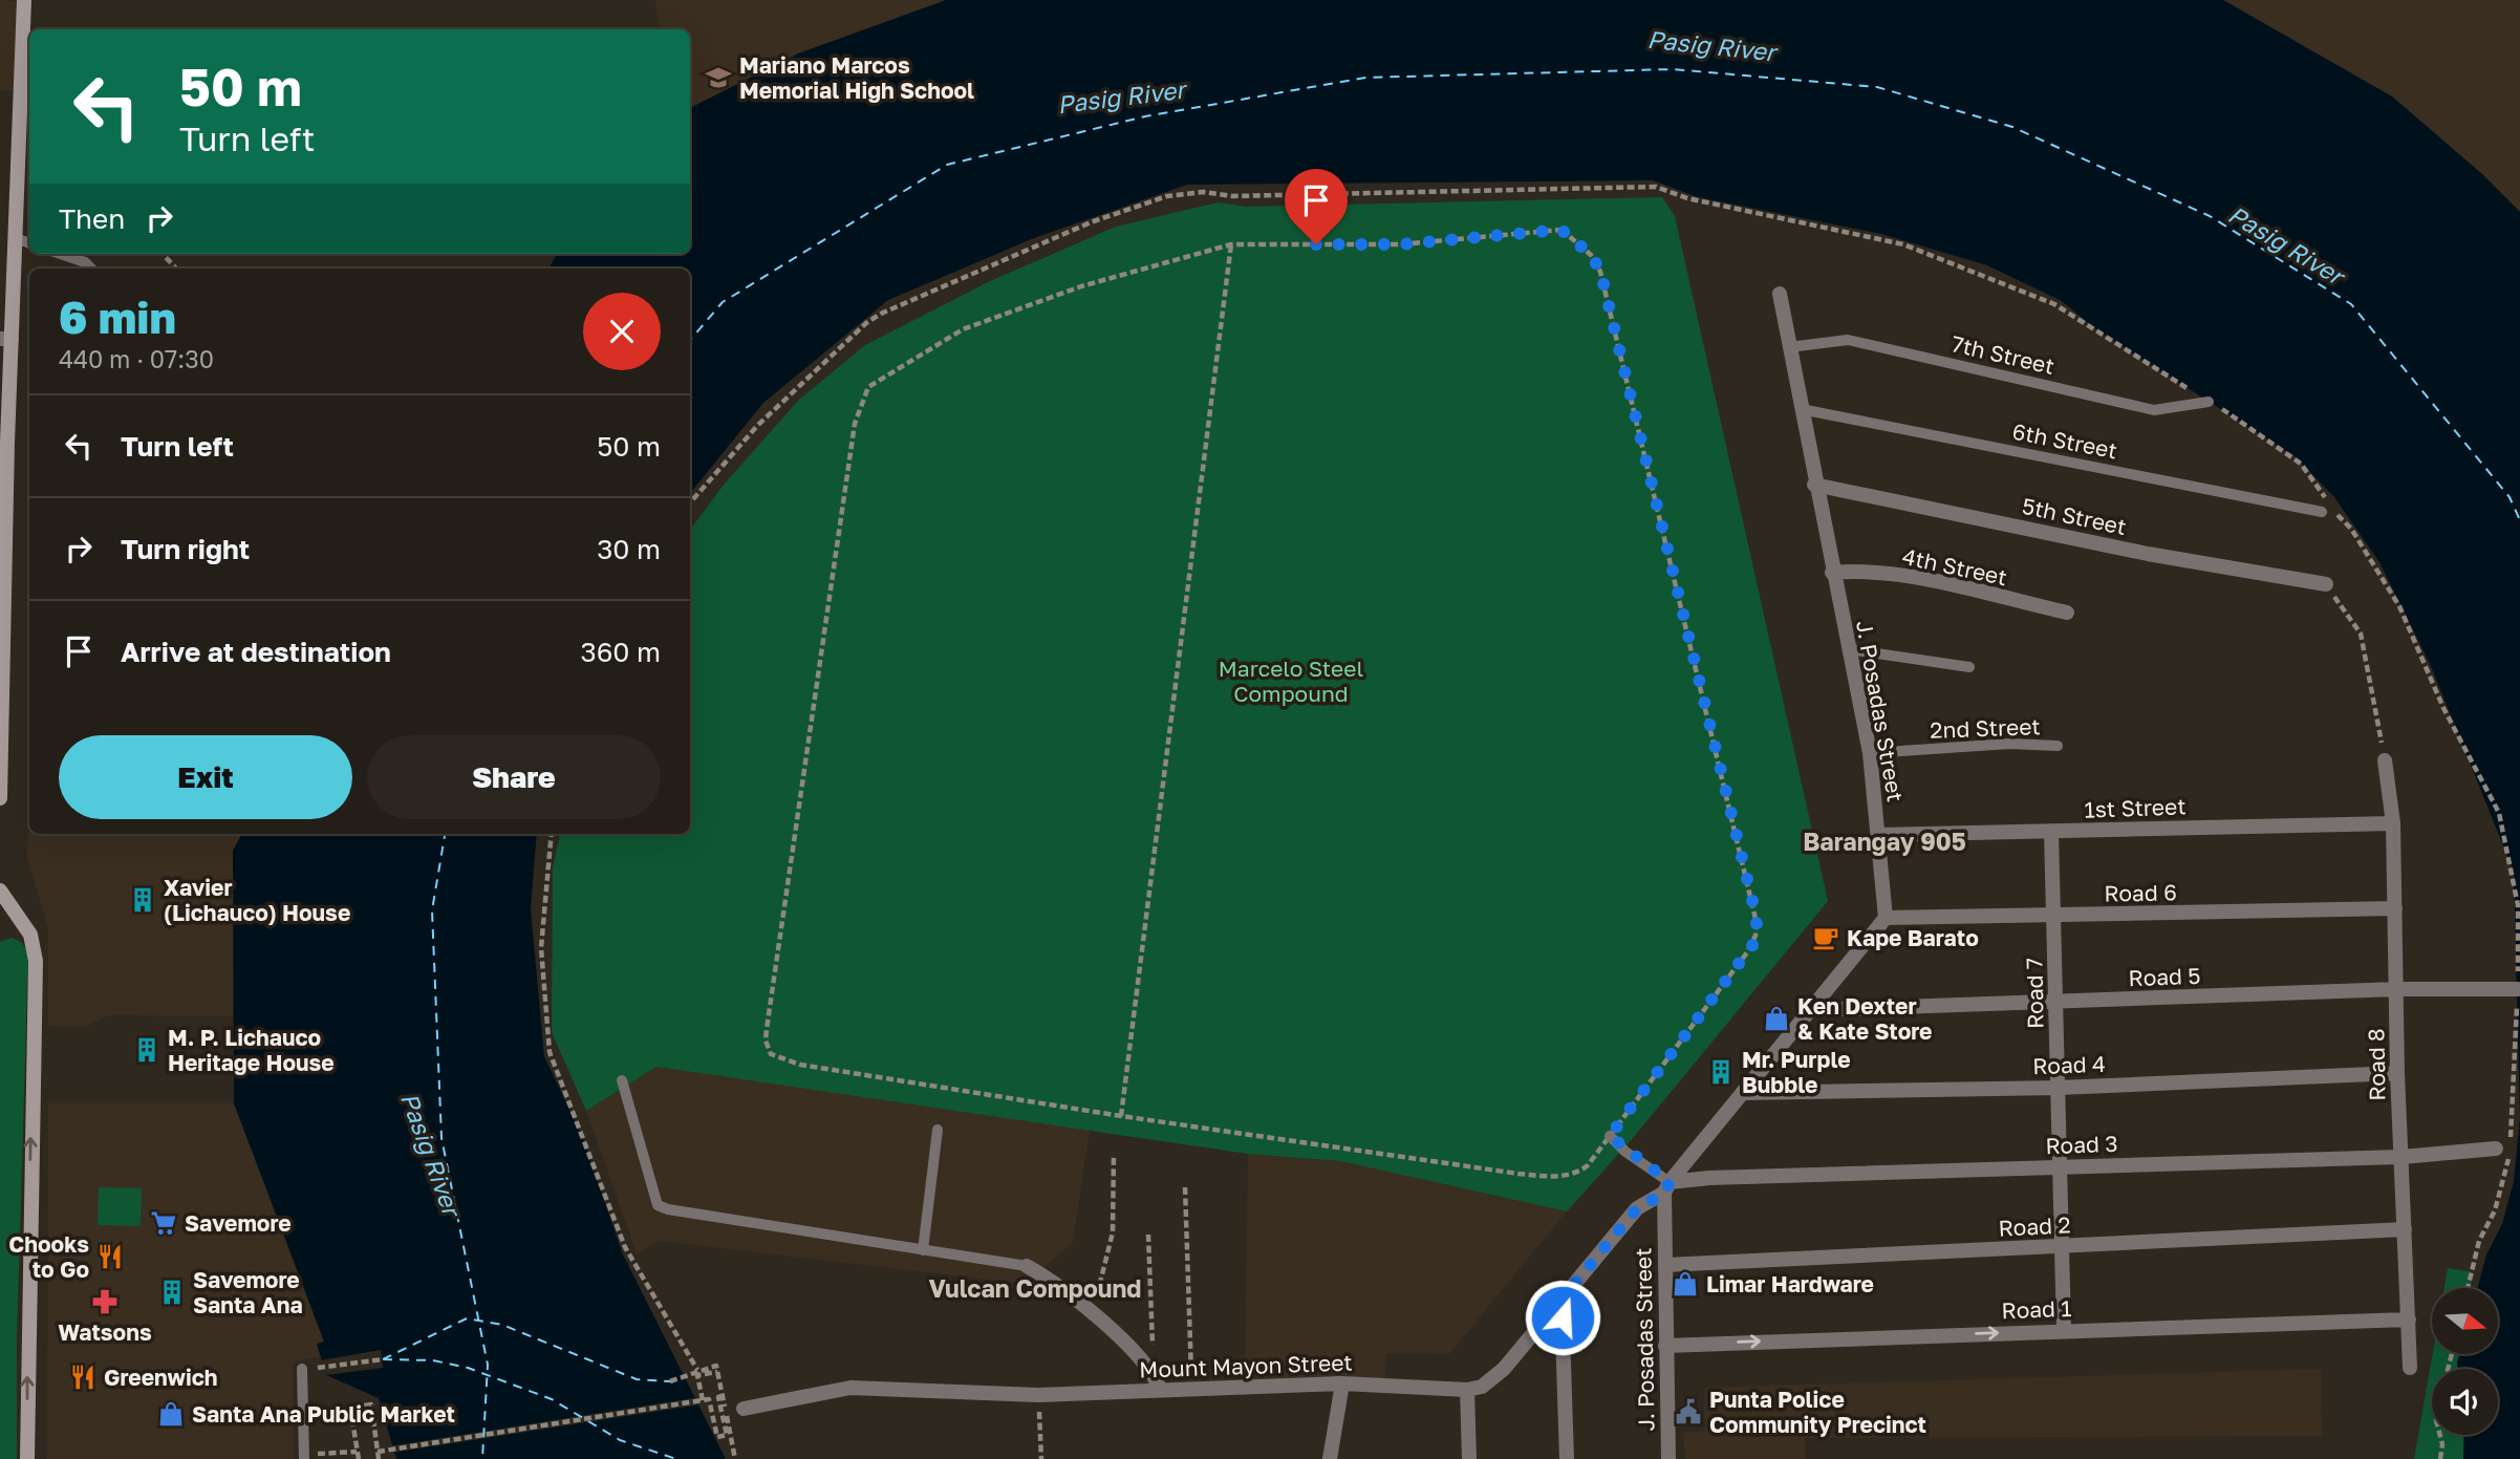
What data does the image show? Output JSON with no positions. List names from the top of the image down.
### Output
{
  "streets": {
    "street": [
      "5th Street",
      "4th Street",
      "J. Posadas Street",
      "1st Street",
      "Road 6",
      "Road 5",
      "Road 7",
      "Road 4",
      "Road 8",
      "Road 3",
      "Road 2",
      "Road 1",
      "Mount Mayon Street"
    ],
    "lane": ["7th Street", "6th Street", "2nd Street"]
  },
  "crossings": [
    ["7th Street", "J. Posadas Street"],
    ["6th Street", "J. Posadas Street"],
    ["5th Street", "J. Posadas Street"],
    ["4th Street", "J. Posadas Street"],
    ["J. Posadas Street", "2nd Street"],
    ["J. Posadas Street", "1st Street"],
    ["J. Posadas Street", "Road 6"],
    ["J. Posadas Street", "Road 3"],
    ["J. Posadas Street", "Road 2"],
    ["J. Posadas Street", "Road 1"],
    ["1st Street", "Road 7"],
    ["1st Street", "Road 8"],
    ["Road 6", "Road 7"],
    ["Road 6", "Road 8"],
    ["Road 5", "Road 7"],
    ["Road 5", "Road 8"],
    ["Road 7", "Road 4"],
    ["Road 7", "Road 3"],
    ["Road 7", "Road 2"],
    ["Road 7", "Road 1"],
    ["Road 4", "Road 8"],
    ["Road 8", "Road 3"],
    ["Road 8", "Road 2"],
    ["Road 8", "Road 1"]
  ],
  "one_way": ["Road 1"],
  "districts": ["Barangay 905", "Vulcan Compound"],
  "water": ["Pasig River"],
  "parks": ["Marcelo Steel Compound"],
  "places": {
    "school or university": ["Mariano Marcos Memorial High School"],
    "building": [
      "Xavier (Lichauco) House",
      "M. P. Lichauco Heritage House",
      "Mr. Purple Bubble",
      "Savemore Santa Ana"
    ],
    "cafe": ["Kape Barato"],
    "shop": ["Ken Dexter & Kate Store", "Limar Hardware", "Santa Ana Public Market"],
    "supermarket": ["Savemore"],
    "restaurant": ["Chooks to Go", "Greenwich"],
    "pharmacy": ["Watsons"],
    "public building": ["Punta Police Community Precinct"]
  },
  "north": "right",
  "page": {
    "turn": ["50 m", "Turn left"],
    "then": "Then",
    "heading": ["6 min", "440 m · 07:30"],
    "list": [
      {
        "name": "Turn left",
        "value": "50 m"
      },
      {
        "name": "Turn right",
        "value": "30 m"
      },
      {
        "name": "Arrive at destination",
        "value": "360 m"
      }
    ],
    "buttons": ["Exit", "Share"]
  }
}
